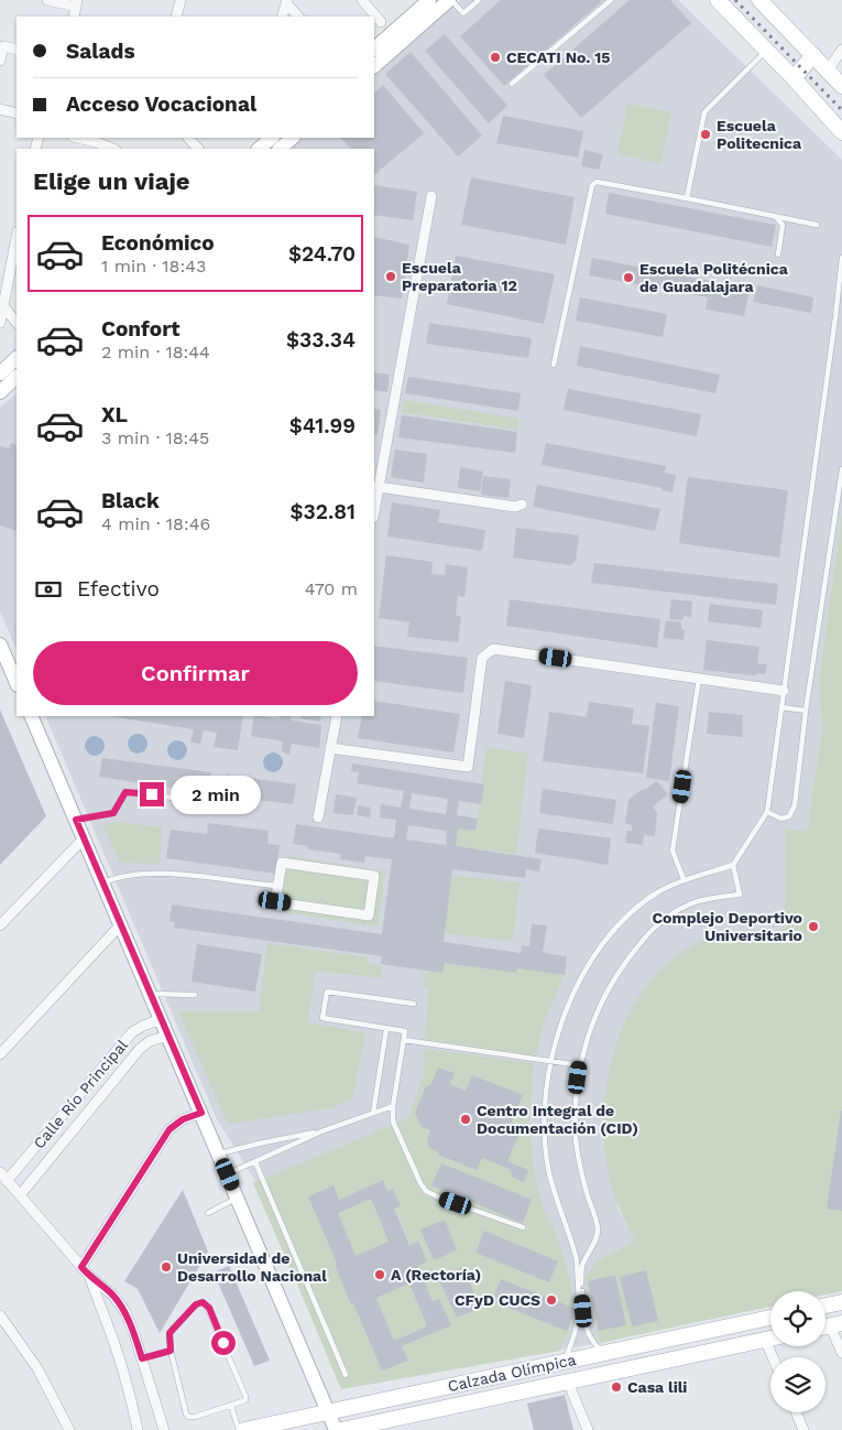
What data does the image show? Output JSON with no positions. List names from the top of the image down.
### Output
{
  "streets": {
    "main road": ["Calzada Olímpica"],
    "street": ["Calle Río Principal"]
  },
  "places": [
    "CECATI No. 15",
    "Escuela Politecnica",
    "Escuela Preparatoria 12",
    "Escuela Politécnica de Guadalajara",
    "Complejo Deportivo Universitario",
    "Centro Integral de Documentación (CID)",
    "Universidad de Desarrollo Nacional",
    "A (Rectoría)",
    "CFyD CUCS",
    "Casa lili"
  ],
  "page": {
    "banner": ["Salads", "Acceso Vocacional"],
    "heading": "Elige un viaje",
    "list": [
      {
        "name": "Económico",
        "note": "1 min · 18:43",
        "value": "$24.70"
      },
      {
        "name": "Confort",
        "note": "2 min · 18:44",
        "value": "$33.34"
      },
      {
        "name": "XL",
        "note": "3 min · 18:45",
        "value": "$41.99"
      },
      {
        "name": "Black",
        "note": "4 min · 18:46",
        "value": "$32.81"
      }
    ],
    "pay": ["Efectivo", "470 m"],
    "buttons": "Confirmar",
    "bubble": "2 min"
  }
}
